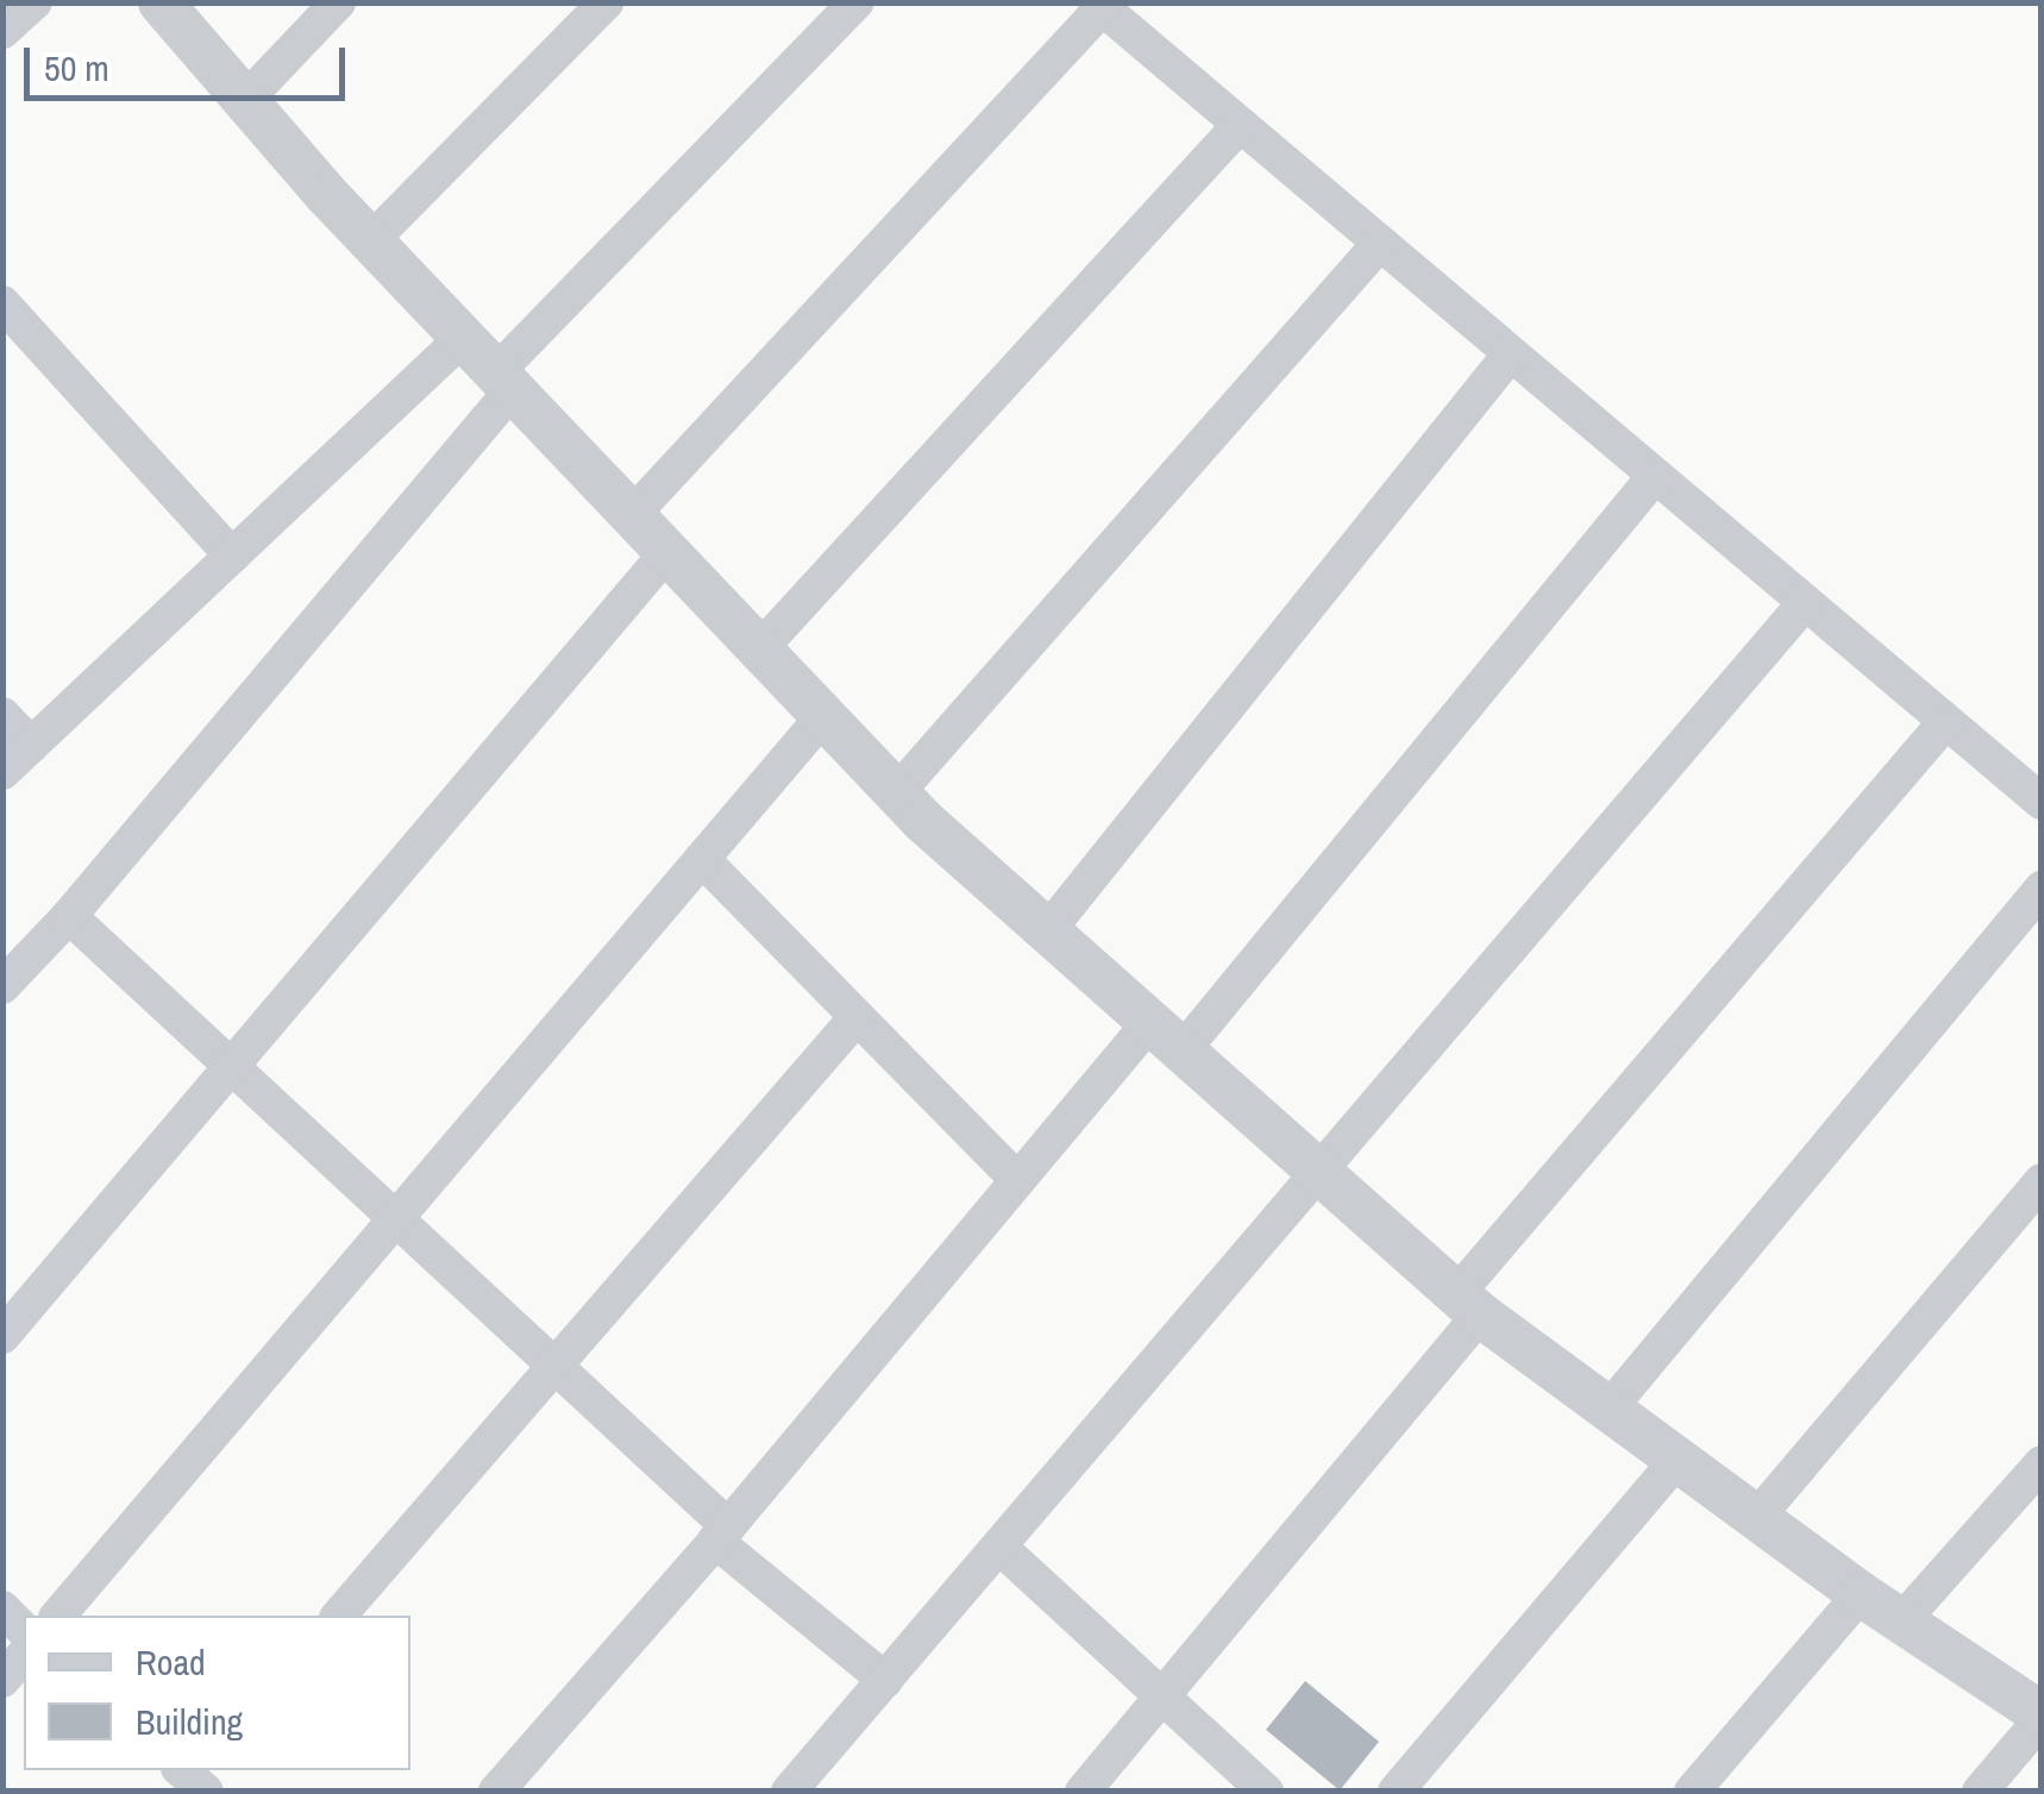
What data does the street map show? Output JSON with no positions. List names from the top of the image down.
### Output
{
  "legend": ["Road", "Building"],
  "scale_bar": "50 m"
}
